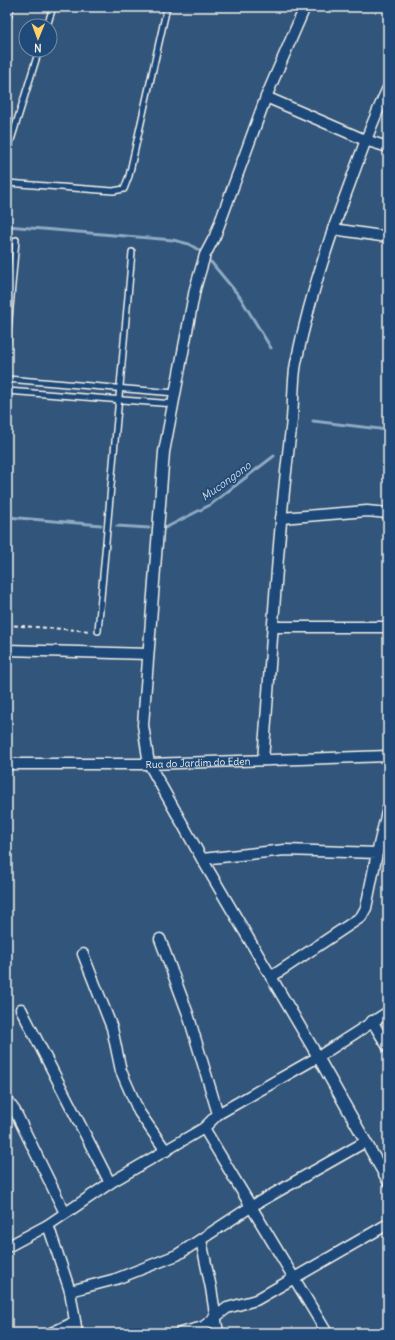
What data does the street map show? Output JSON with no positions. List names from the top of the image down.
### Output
{
  "streets": {
    "street": ["Rua do Jardim do Eden"]
  },
  "water": ["Mucongono"],
  "north": "bottom"
}
